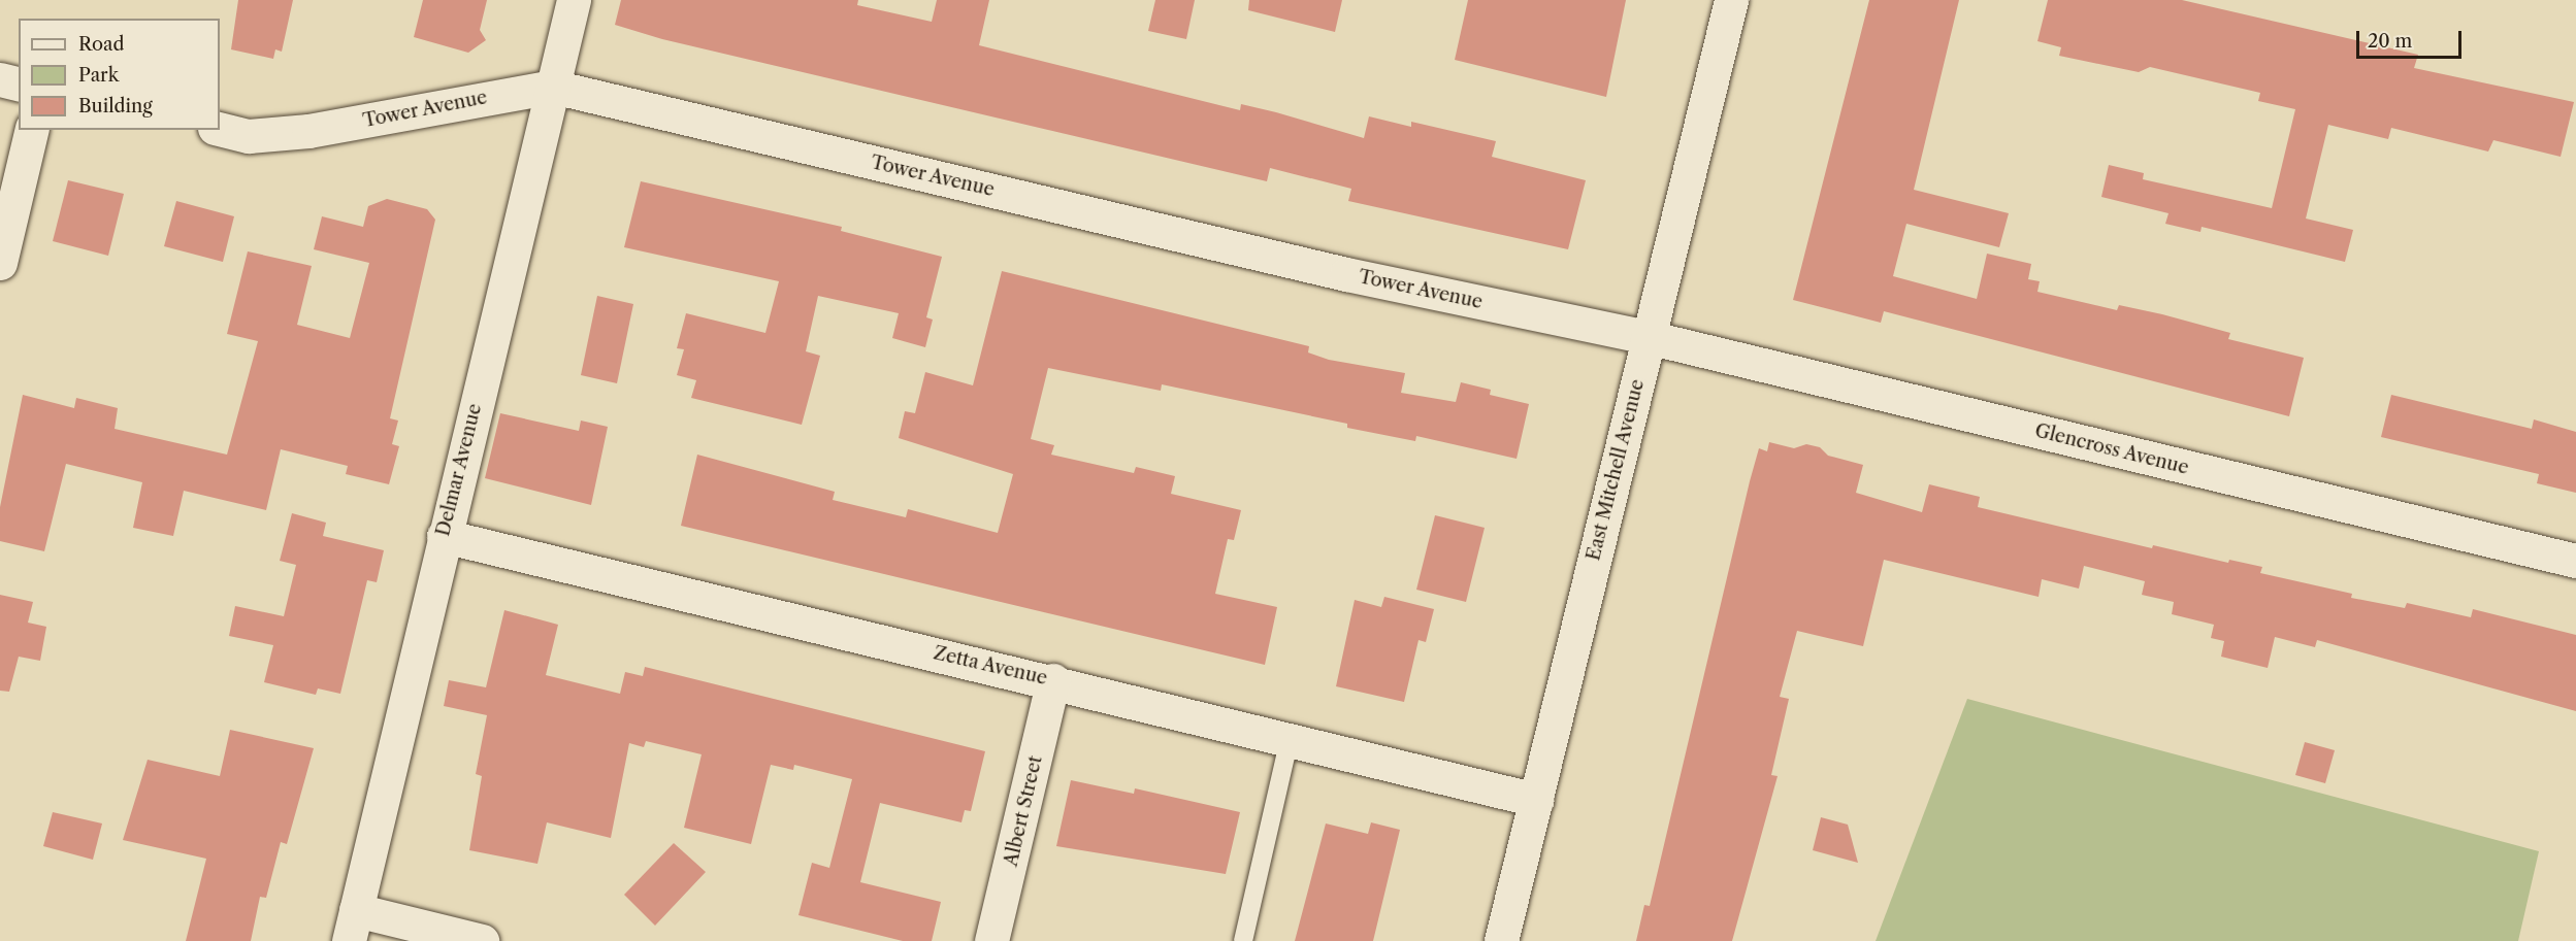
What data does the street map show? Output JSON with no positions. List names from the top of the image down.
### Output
{
  "streets": {
    "street": [
      "Tower Avenue",
      "Glencross Avenue",
      "Delmar Avenue",
      "East Mitchell Avenue",
      "Zetta Avenue",
      "Albert Street"
    ]
  },
  "crossings": [
    ["Tower Avenue", "Glencross Avenue"],
    ["Tower Avenue", "Delmar Avenue"],
    ["Tower Avenue", "East Mitchell Avenue"],
    ["Glencross Avenue", "East Mitchell Avenue"],
    ["Delmar Avenue", "Zetta Avenue"],
    ["East Mitchell Avenue", "Zetta Avenue"],
    ["Zetta Avenue", "Albert Street"]
  ],
  "legend": ["Road", "Park", "Building"],
  "scale_bar": "20 m"
}
